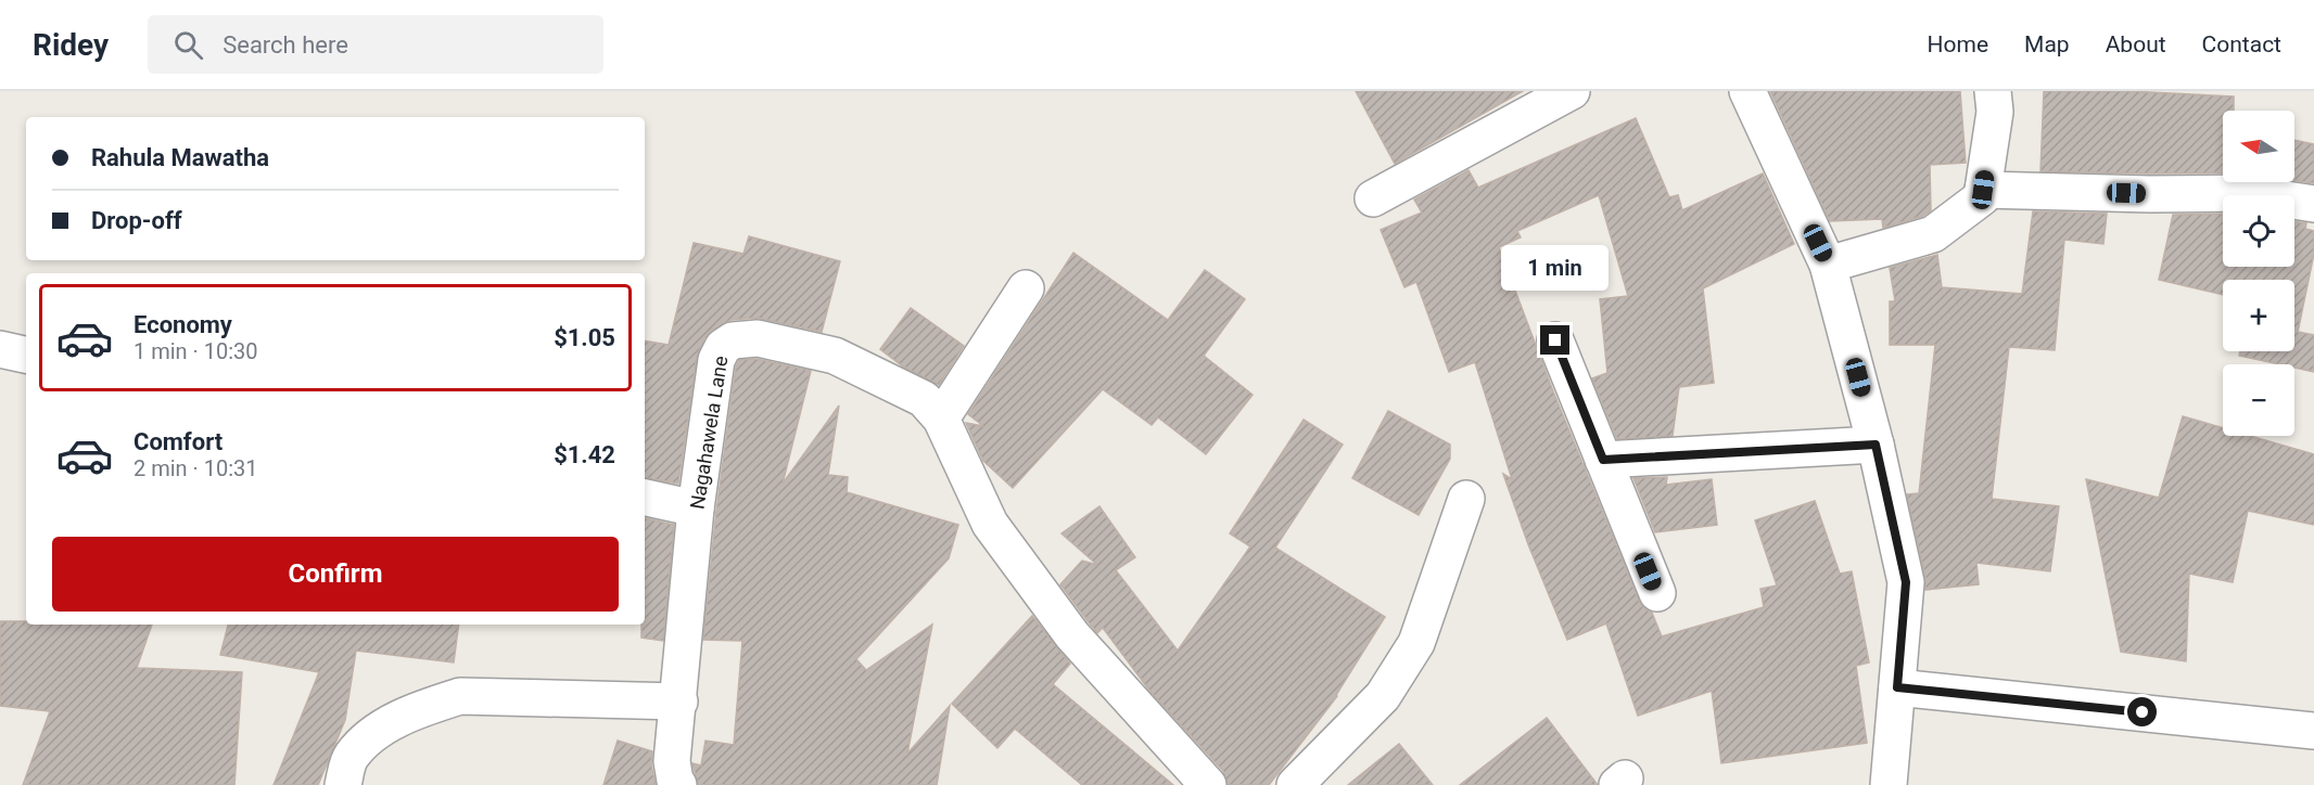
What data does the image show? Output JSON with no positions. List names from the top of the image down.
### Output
{
  "streets": {
    "street": ["Nagahawela Lane"]
  },
  "north": "left",
  "page": {
    "header": "Ridey",
    "search": "Search here",
    "nav": [
      "Home",
      "Map",
      "About",
      "Contact"
    ],
    "map_buttons": ["+", "−"],
    "banner": ["Rahula Mawatha", "Drop-off"],
    "bubble": "1 min",
    "list": [
      {
        "name": "Economy",
        "note": "1 min · 10:30",
        "value": "$1.05"
      },
      {
        "name": "Comfort",
        "note": "2 min · 10:31",
        "value": "$1.42"
      }
    ],
    "buttons": "Confirm"
  }
}
